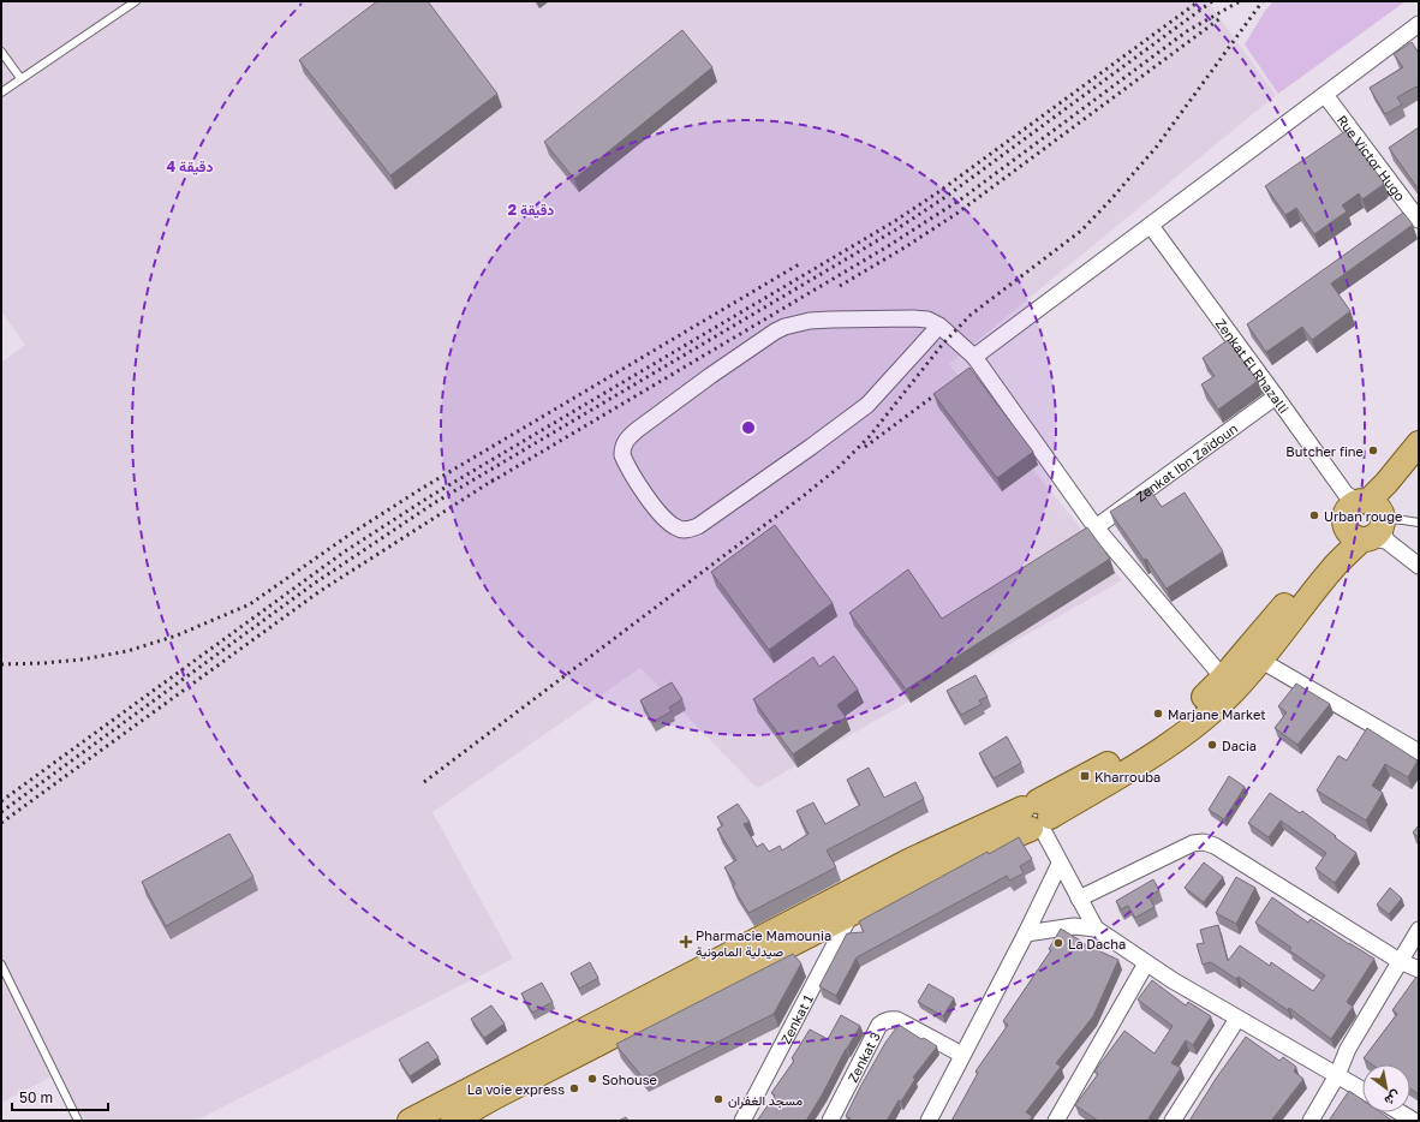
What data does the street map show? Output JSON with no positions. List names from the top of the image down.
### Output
{
  "streets": {
    "street": [
      "Rue Victor Hugo",
      "Zenkat El Rhazalli",
      "Zenkat Ibn Zaïdoun",
      "Zenkat 1",
      "Zenkat 3"
    ]
  },
  "crossings": [
    ["Zenkat El Rhazalli", "Zenkat Ibn Zaïdoun"]
  ],
  "places": {
    "other": [
      "Butcher fine",
      "Urban rouge",
      "Marjane Market",
      "Dacia",
      "La Dacha",
      "Sohouse",
      "La voie express",
      "مسجد الغفران"
    ],
    "transit": ["Kharrouba"],
    "health": ["Pharmacie Mamounia صيدلية المامونية"]
  },
  "scale_bar": "50 m",
  "north": "bottom right",
  "rings": ["4 دقيقة", "2 دقيقة"]
}
